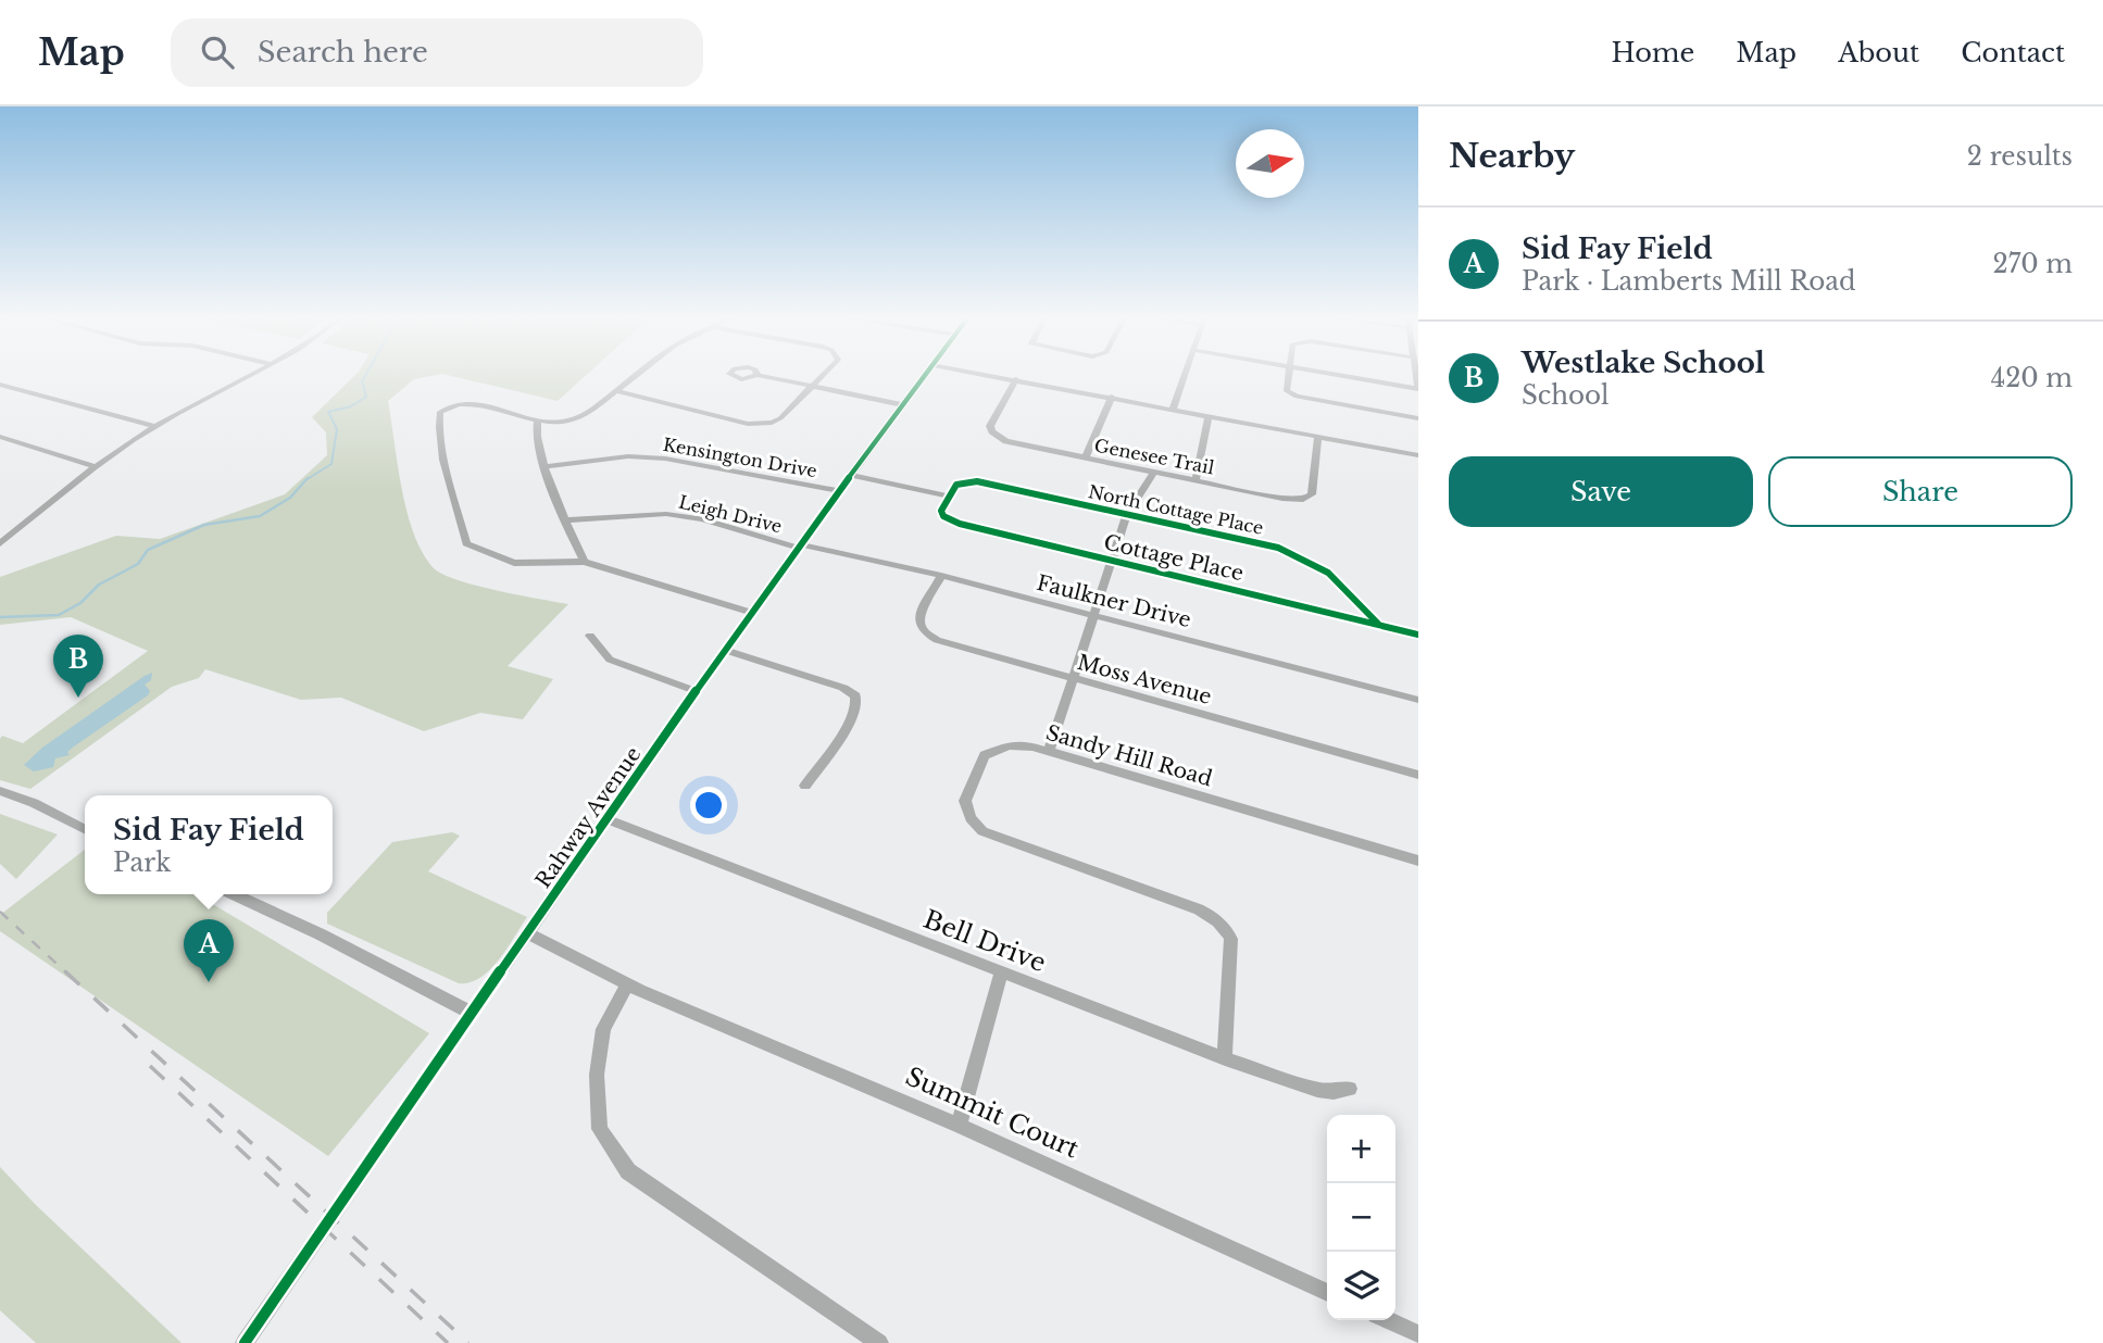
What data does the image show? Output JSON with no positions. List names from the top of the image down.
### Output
{
  "streets": {
    "street": [
      "Genesee Trail",
      "Kensington Drive",
      "North Cottage Place",
      "Leigh Drive",
      "Cottage Place",
      "Faulkner Drive",
      "Moss Avenue",
      "Sandy Hill Road",
      "Rahway Avenue",
      "Bell Drive",
      "Summit Court"
    ]
  },
  "crossings": [
    ["Kensington Drive", "Rahway Avenue"],
    ["North Cottage Place", "Cottage Place"],
    ["Leigh Drive", "Faulkner Drive"],
    ["Leigh Drive", "Rahway Avenue"],
    ["Faulkner Drive", "Moss Avenue"],
    ["Faulkner Drive", "Rahway Avenue"],
    ["Sandy Hill Road", "Bell Drive"],
    ["Rahway Avenue", "Bell Drive"],
    ["Rahway Avenue", "Summit Court"]
  ],
  "north": "right",
  "page": {
    "header": "Map",
    "search": "Search here",
    "nav": [
      "Home",
      "Map",
      "About",
      "Contact"
    ],
    "heading": ["Nearby", "2 results"],
    "list": [
      {
        "mark": "A",
        "name": "Sid Fay Field",
        "note": "Park · Lamberts Mill Road",
        "value": "270 m"
      },
      {
        "mark": "B",
        "name": "Westlake School",
        "note": "School",
        "value": "420 m"
      }
    ],
    "buttons": ["Save", "Share"],
    "pins": ["B", "A"],
    "popup": ["Sid Fay Field", "Park"],
    "map_buttons": ["+", "−"]
  }
}
